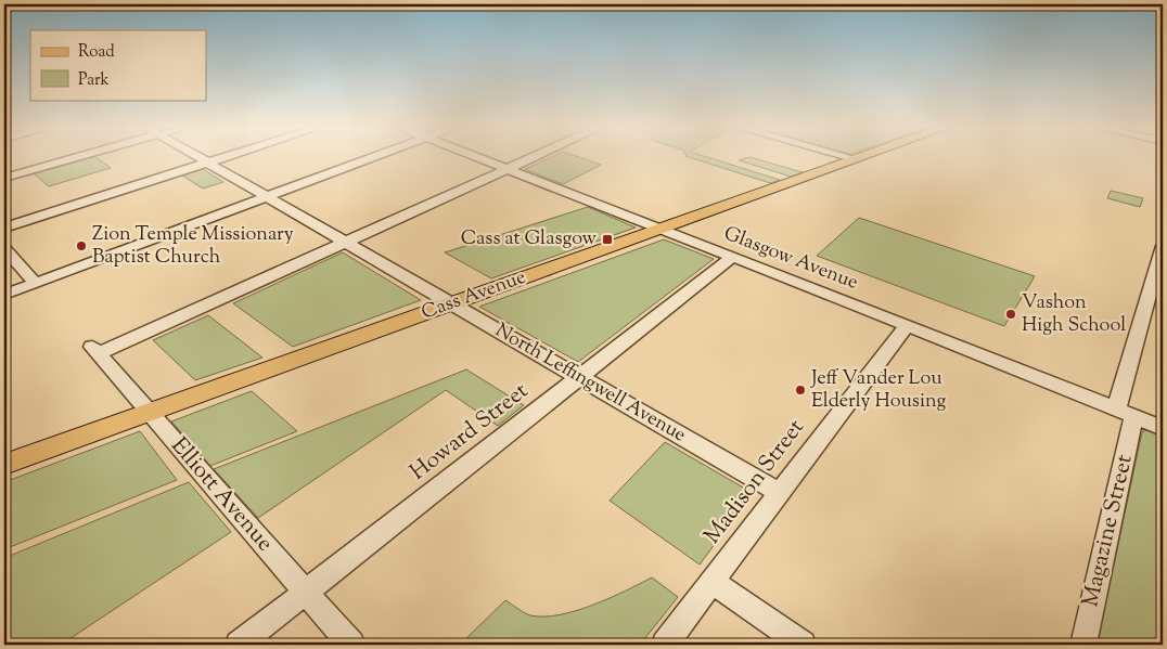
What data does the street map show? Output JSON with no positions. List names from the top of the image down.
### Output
{
  "streets": {
    "main road": ["Cass Avenue"],
    "street": [
      "Glasgow Avenue",
      "North Leffingwell Avenue",
      "Howard Street",
      "Madison Street",
      "Elliott Avenue",
      "Magazine Street"
    ]
  },
  "crossings": [
    ["Glasgow Avenue", "Cass Avenue"],
    ["Glasgow Avenue", "Howard Street"],
    ["Glasgow Avenue", "Madison Street"],
    ["Glasgow Avenue", "Magazine Street"],
    ["Cass Avenue", "North Leffingwell Avenue"],
    ["Cass Avenue", "Elliott Avenue"],
    ["North Leffingwell Avenue", "Howard Street"],
    ["North Leffingwell Avenue", "Madison Street"],
    ["North Leffingwell Avenue", "Elliott Avenue"],
    ["Howard Street", "Elliott Avenue"]
  ],
  "places": {
    "transit": ["Cass at Glasgow"],
    "other": ["Zion Temple Missionary Baptist Church", "Vashon High School", "Jeff Vander Lou Elderly Housing"]
  },
  "legend": ["Road", "Park"]
}
